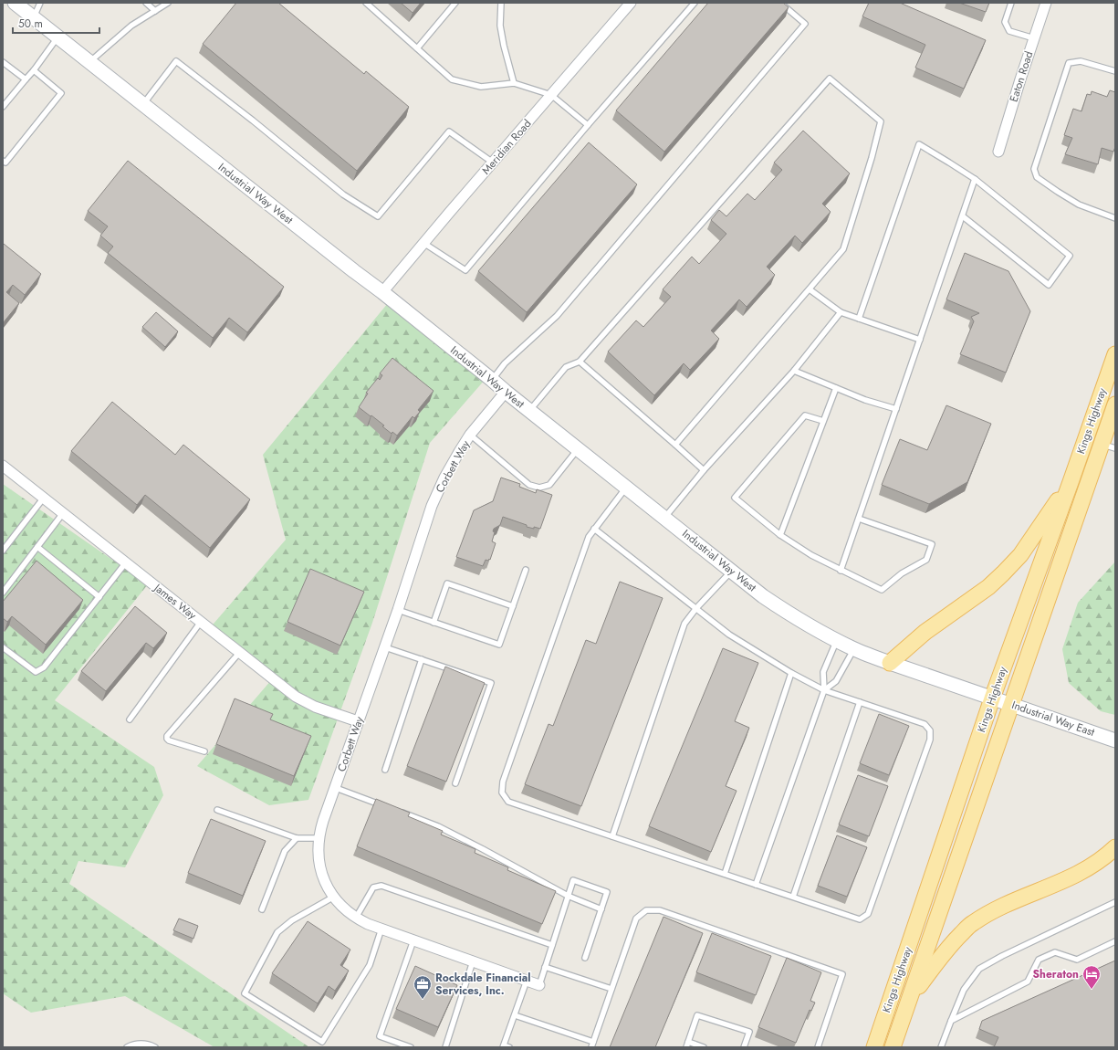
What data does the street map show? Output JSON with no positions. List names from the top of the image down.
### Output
{
  "streets": {
    "main road": ["Kings Highway"],
    "street": [
      "Eaton Road",
      "Meridian Road",
      "Industrial Way West",
      "Corbett Way",
      "James Way",
      "Industrial Way East"
    ]
  },
  "crossings": [
    ["Meridian Road", "Industrial Way West"],
    ["Industrial Way West", "Kings Highway"],
    ["Industrial Way West", "Corbett Way"],
    ["Industrial Way West", "Industrial Way East"],
    ["Kings Highway", "Industrial Way East"],
    ["Corbett Way", "James Way"]
  ],
  "places": {
    "hotel": ["Sheraton"],
    "office": ["Rockdale Financial Services, Inc."]
  },
  "scale_bar": "50 m"
}
